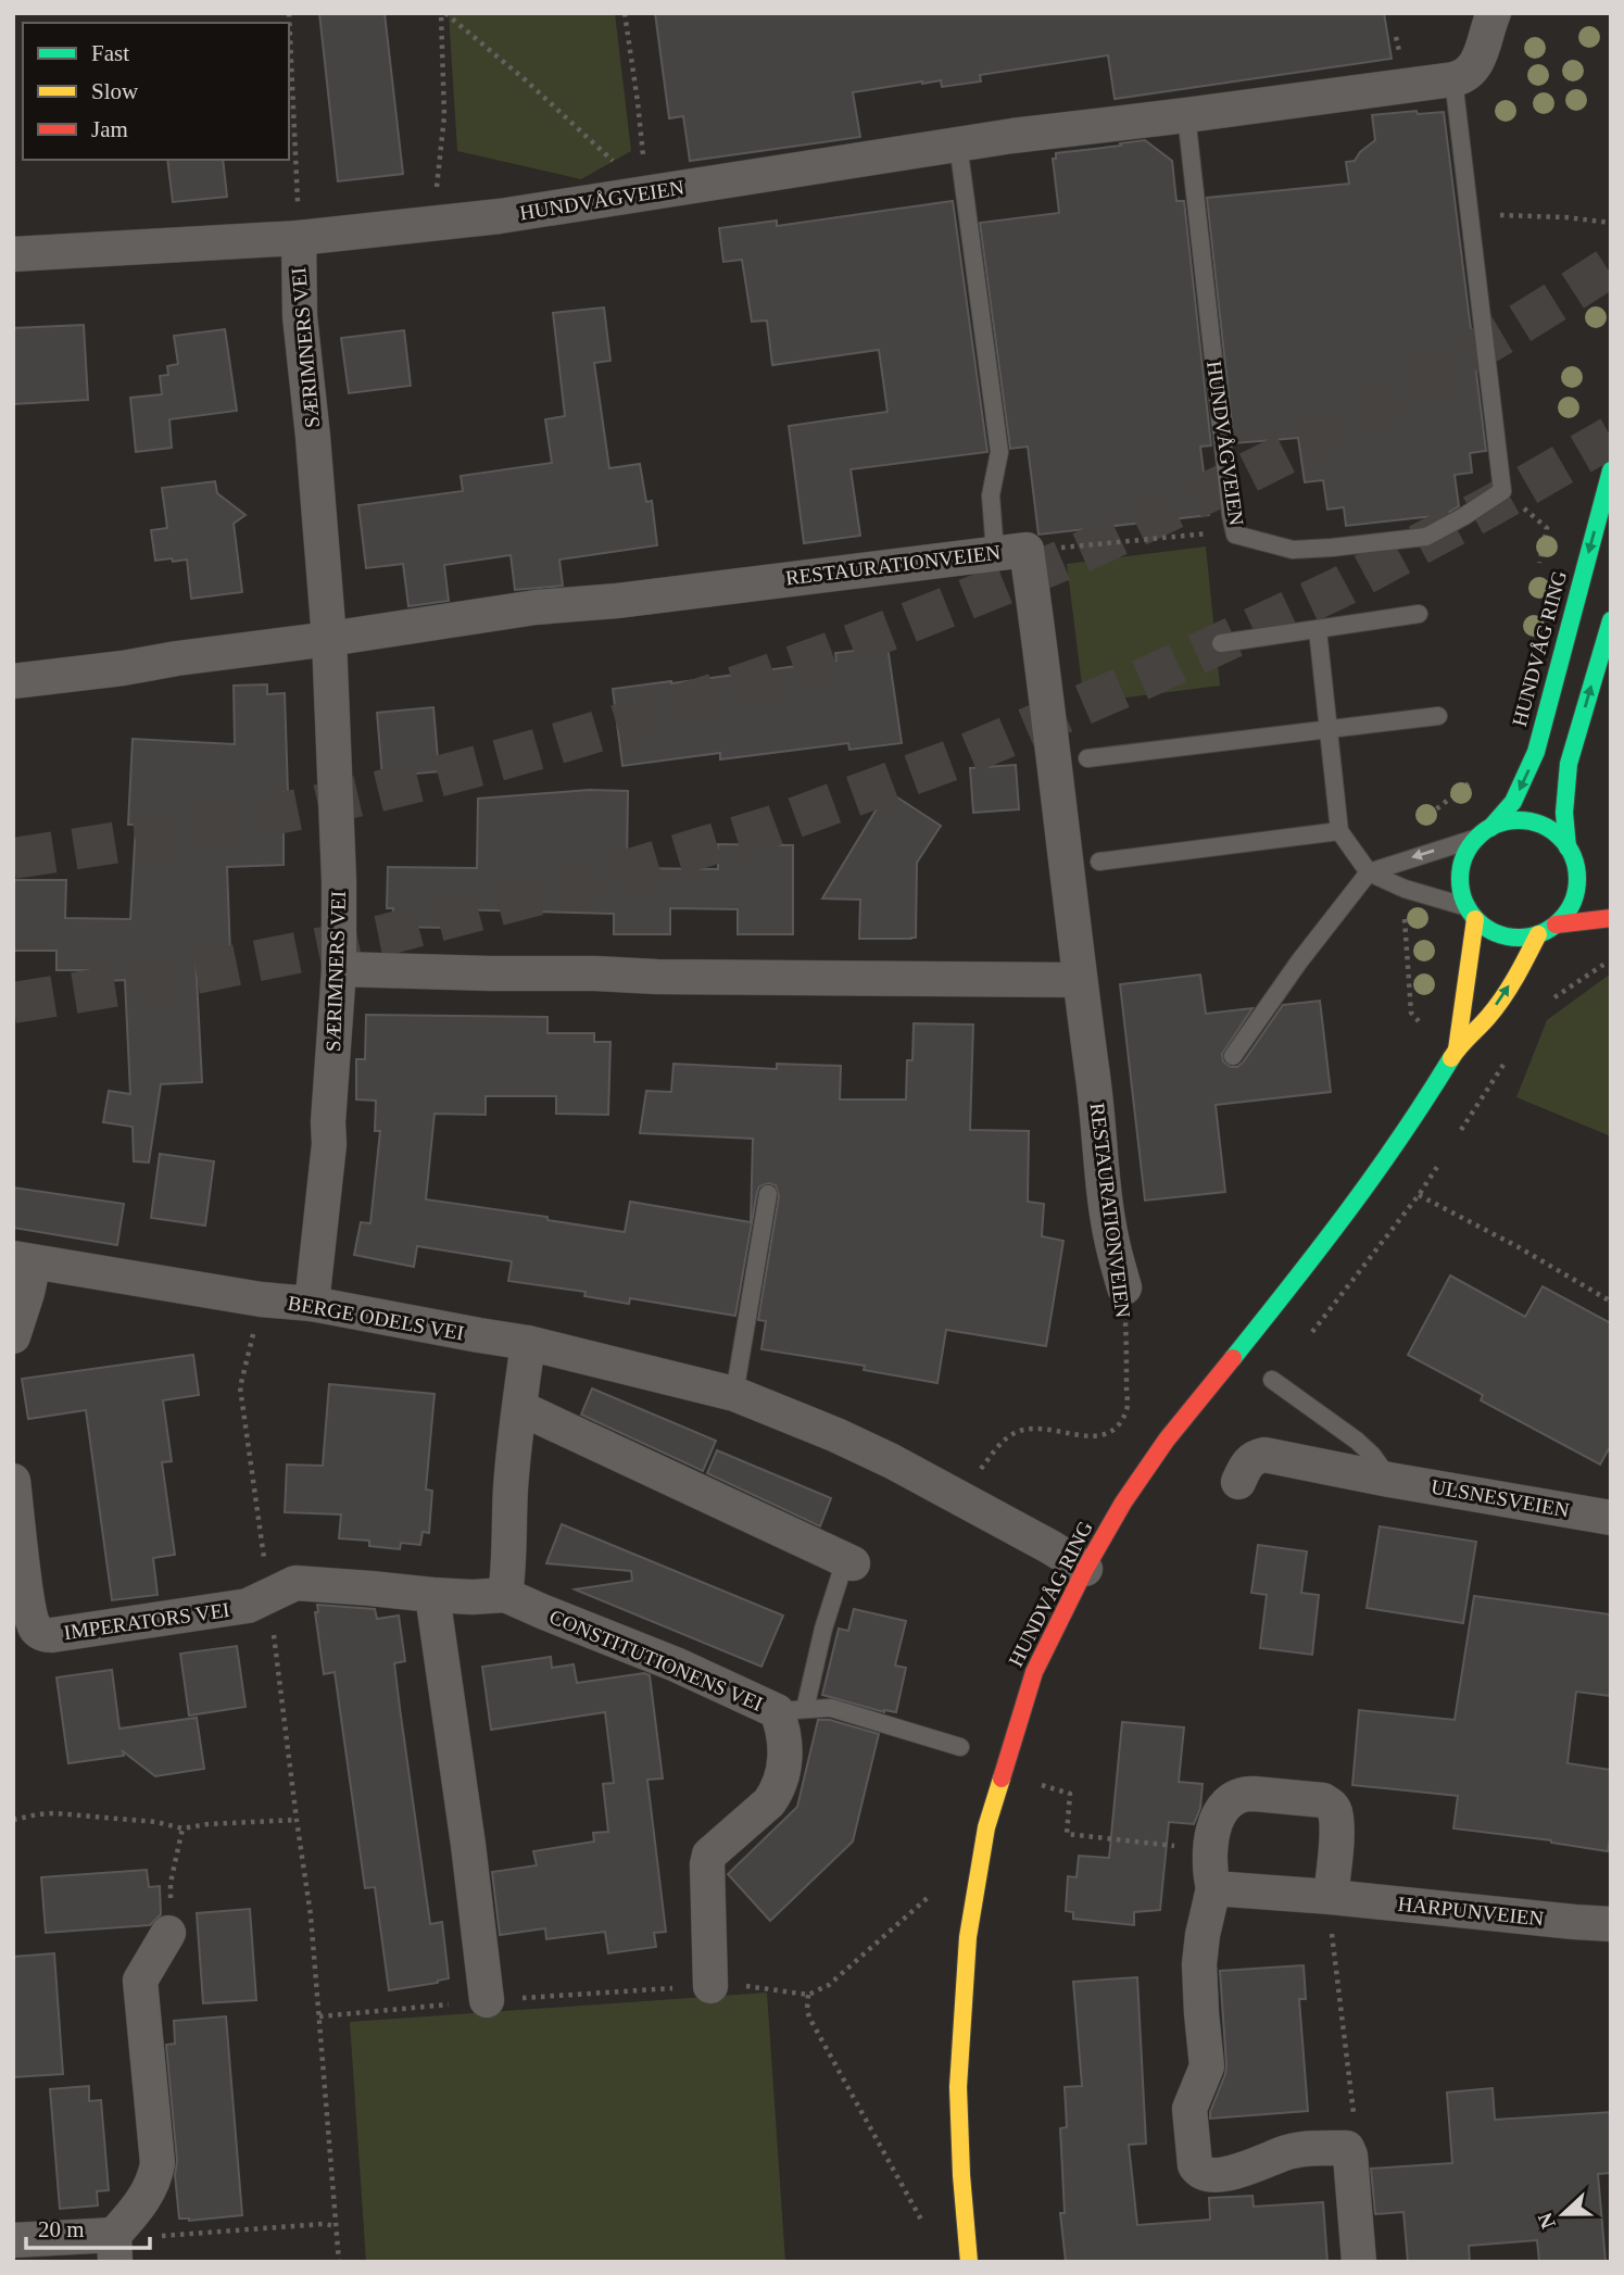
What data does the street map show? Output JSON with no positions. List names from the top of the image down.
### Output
{
  "streets": {
    "main road": ["HUNDVÅG RING"],
    "street": [
      "HUNDVÅGVEIEN",
      "SÆRIMNERS VEI",
      "RESTAURATIONVEIEN",
      "BERGE ODELS VEI",
      "ULSNESVEIEN",
      "IMPERATORS VEI",
      "CONSTITUTIONENS VEI",
      "HARPUNVEIEN"
    ]
  },
  "crossings": [
    ["HUNDVÅGVEIEN", "SÆRIMNERS VEI"],
    ["SÆRIMNERS VEI", "RESTAURATIONVEIEN"],
    ["SÆRIMNERS VEI", "BERGE ODELS VEI"],
    ["RESTAURATIONVEIEN", "BERGE ODELS VEI"],
    ["HUNDVÅG RING", "BERGE ODELS VEI"],
    ["IMPERATORS VEI", "CONSTITUTIONENS VEI"]
  ],
  "legend": ["Fast", "Slow", "Jam"],
  "scale_bar": "20 m",
  "north": "left"
}
